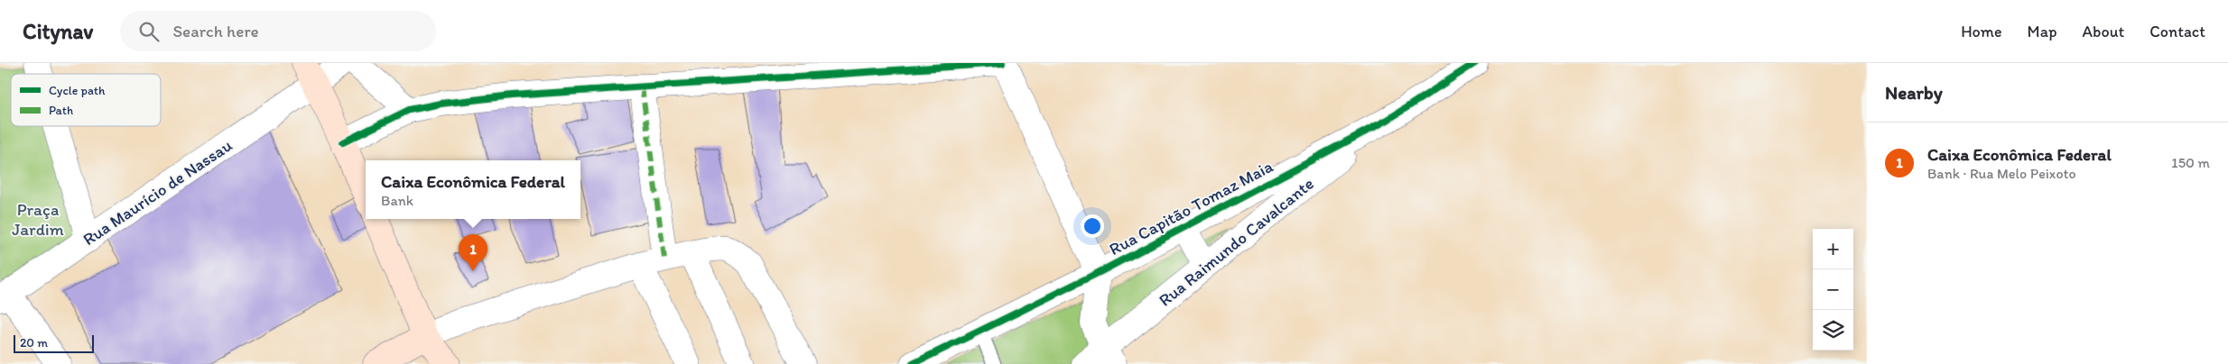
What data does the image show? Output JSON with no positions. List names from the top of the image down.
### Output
{
  "streets": {
    "street": ["Rua Maurício de Nassau", "Rua Capitão Tomaz Maia", "Rua Raimundo Cavalcante"]
  },
  "crossings": [
    ["Rua Capitão Tomaz Maia", "Rua Raimundo Cavalcante"]
  ],
  "parks": ["Praça Jardim"],
  "legend": ["Cycle path", "Path"],
  "scale_bar": "20 m",
  "page": {
    "header": "Citynav",
    "search": "Search here",
    "nav": [
      "Home",
      "Map",
      "About",
      "Contact"
    ],
    "heading": "Nearby",
    "list": [
      {
        "mark": "1",
        "name": "Caixa Econômica Federal",
        "note": "Bank · Rua Melo Peixoto",
        "value": "150 m"
      }
    ],
    "popup": ["Caixa Econômica Federal", "Bank"],
    "map_buttons": ["+", "−"],
    "pins": "1",
    "scale": "20 m"
  }
}
